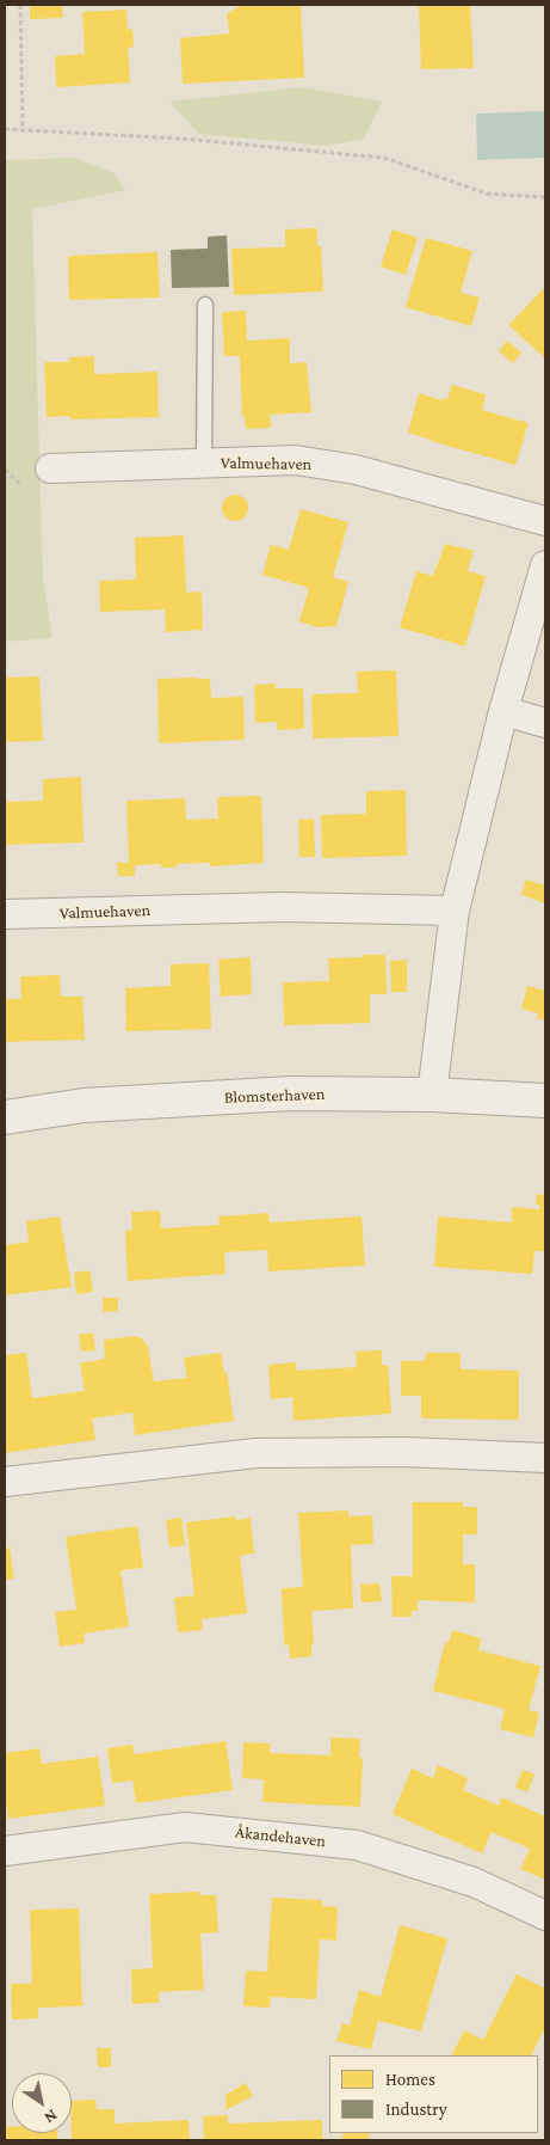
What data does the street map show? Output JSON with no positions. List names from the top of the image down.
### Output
{
  "streets": {
    "street": ["Valmuehaven", "Blomsterhaven", "Åkandehaven"]
  },
  "legend": ["Homes", "Industry"],
  "north": "bottom right"
}
